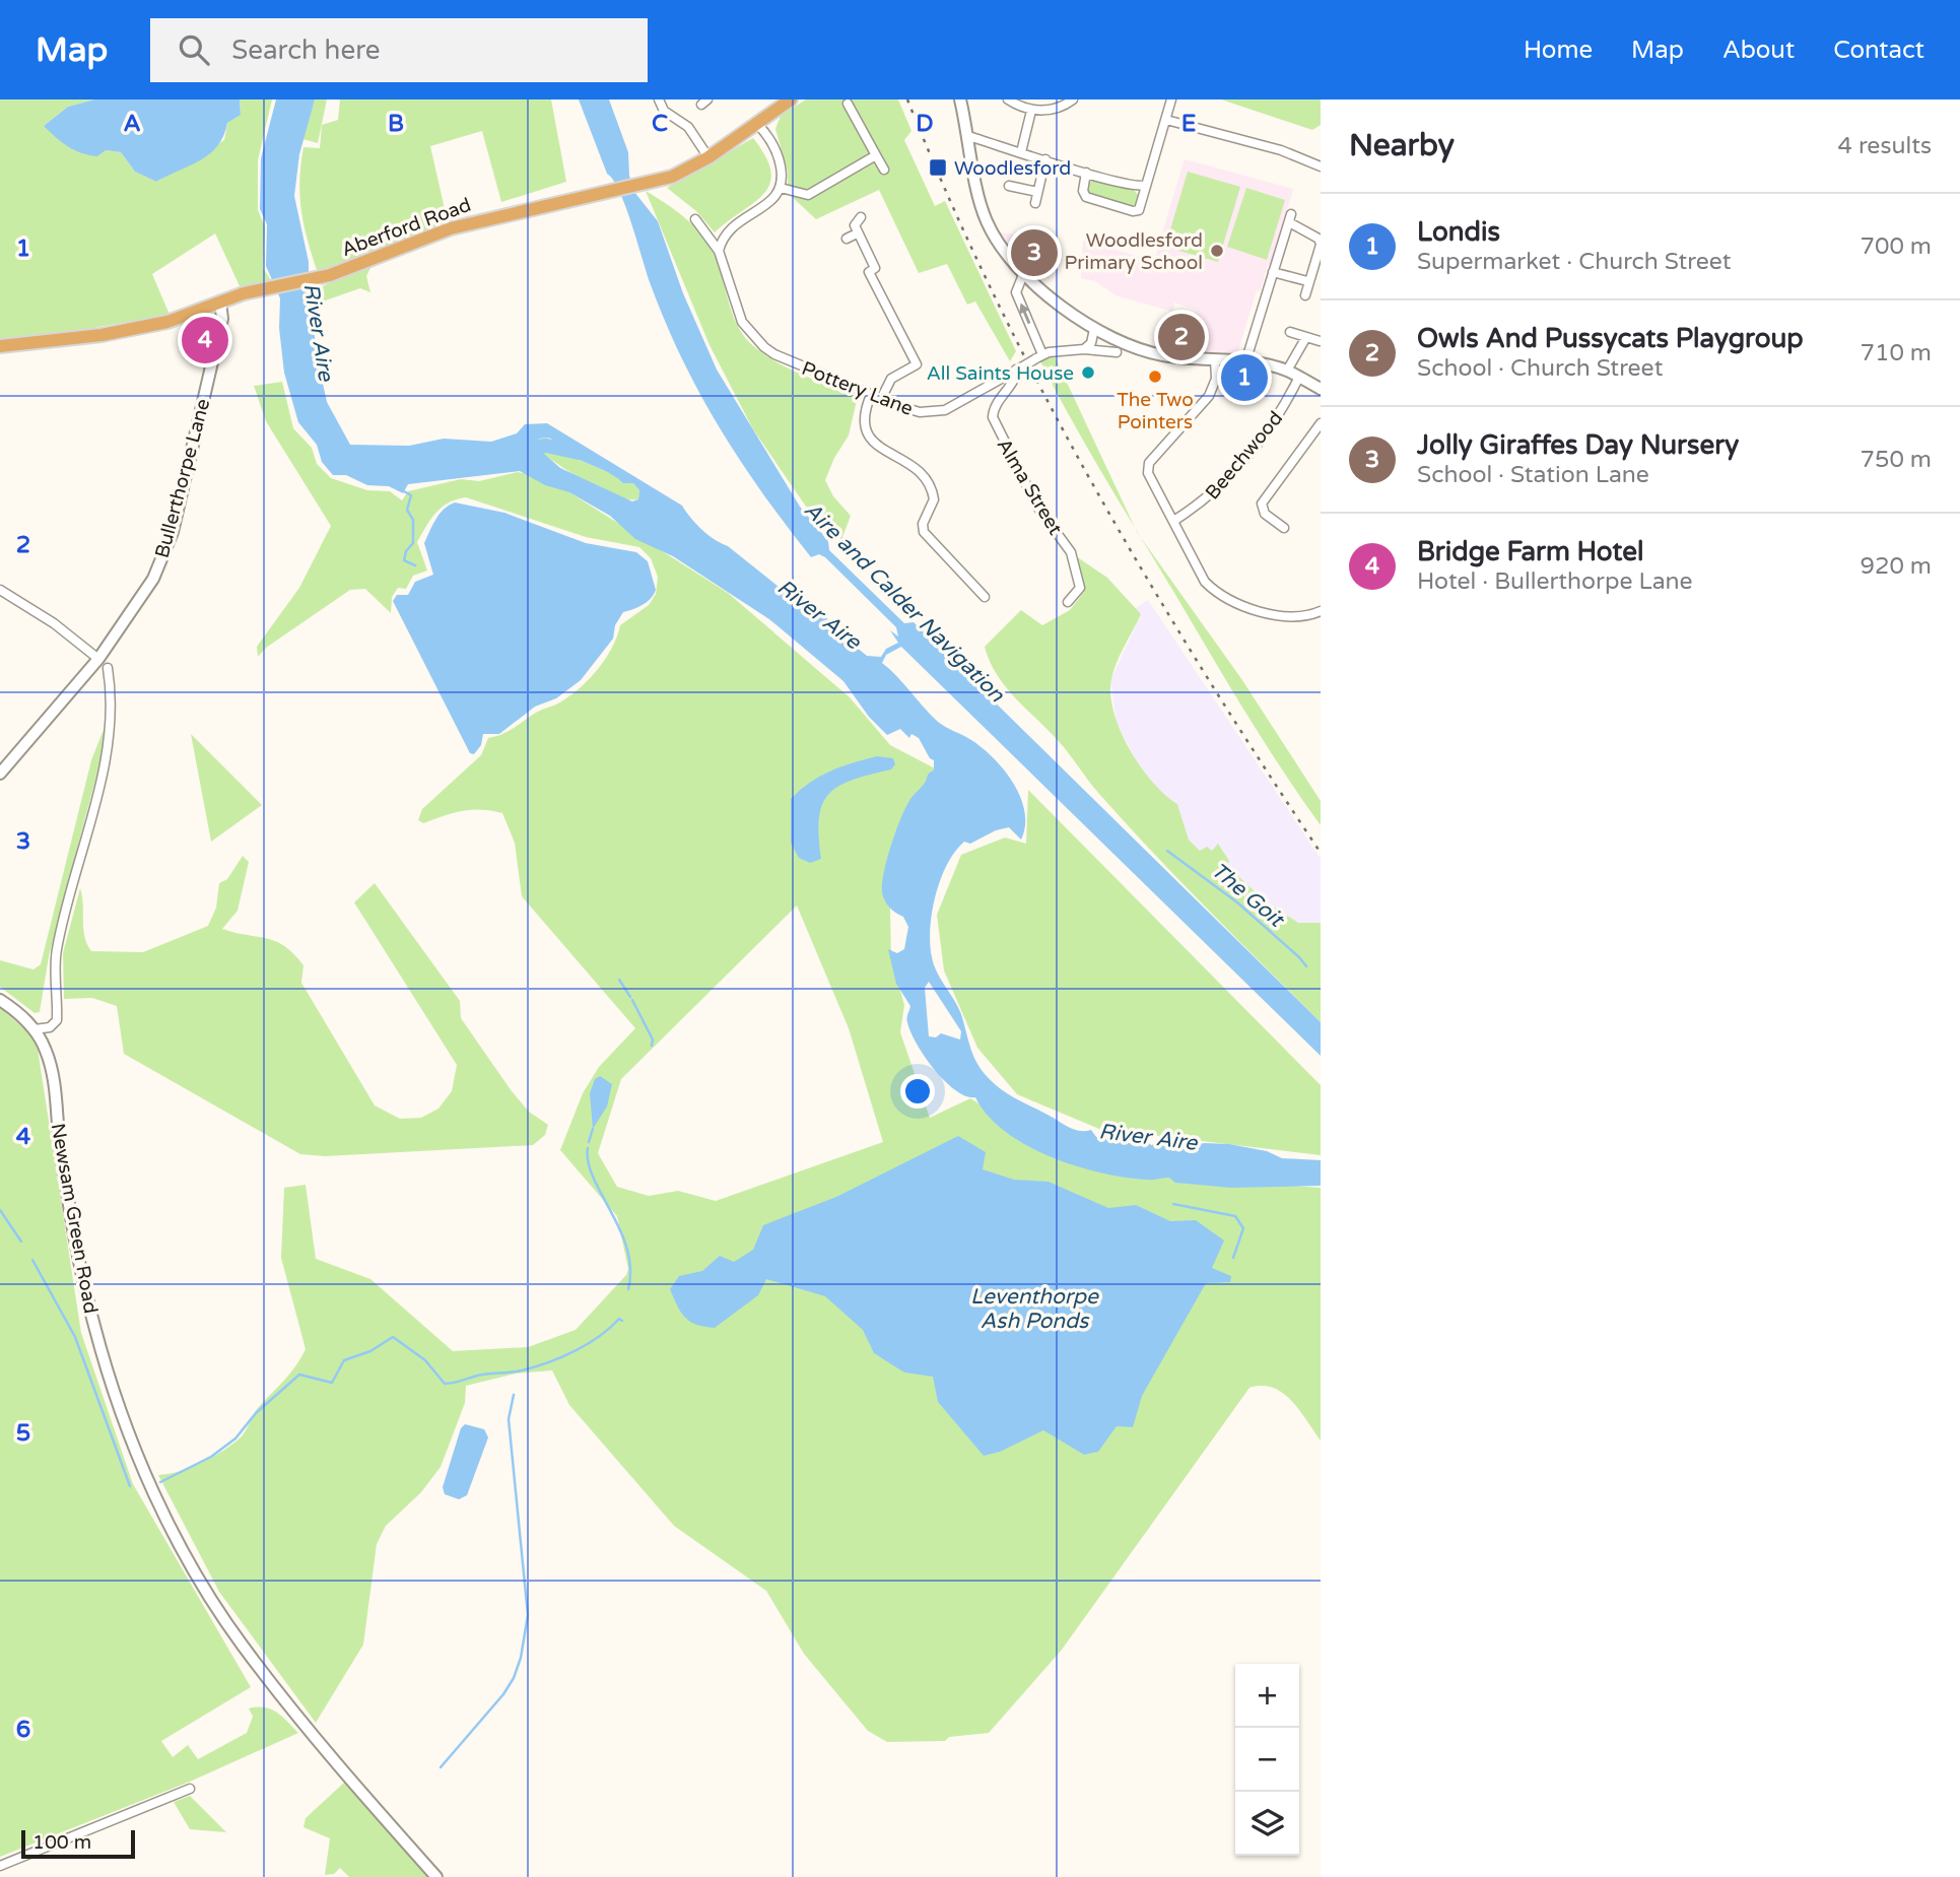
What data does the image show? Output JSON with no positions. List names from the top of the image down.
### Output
{
  "streets": {
    "main road": ["Aberford Road"],
    "street": [
      "Pottery Lane",
      "Beechwood",
      "Bullerthorpe Lane",
      "Alma Street",
      "Newsam Green Road"
    ]
  },
  "crossings": [
    ["Aberford Road", "Bullerthorpe Lane"],
    ["Pottery Lane", "Alma Street"]
  ],
  "water": [
    "River Aire",
    "Aire and Calder Navigation",
    "The Goit",
    "Leventhorpe Ash Ponds"
  ],
  "places": {
    "transit": ["Woodlesford"],
    "other": ["Woodlesford Primary School", "All Saints House", "The Two Pointers"]
  },
  "scale_bar": "100 m",
  "page": {
    "header": "Map",
    "search": "Search here",
    "nav": [
      "Home",
      "Map",
      "About",
      "Contact"
    ],
    "heading": ["Nearby", "4 results"],
    "list": [
      {
        "mark": "1",
        "name": "Londis",
        "note": "Supermarket · Church Street",
        "value": "700 m"
      },
      {
        "mark": "2",
        "name": "Owls And Pussycats Playgroup",
        "note": "School · Church Street",
        "value": "710 m"
      },
      {
        "mark": "3",
        "name": "Jolly Giraffes Day Nursery",
        "note": "School · Station Lane",
        "value": "750 m"
      },
      {
        "mark": "4",
        "name": "Bridge Farm Hotel",
        "note": "Hotel · Bullerthorpe Lane",
        "value": "920 m"
      }
    ],
    "pins": [
      "3",
      "2",
      "4",
      "1"
    ],
    "map_buttons": ["+", "−"],
    "scale": "100 m"
  },
  "grid": {
    "columns": [
      "A",
      "B",
      "C",
      "D",
      "E"
    ],
    "rows": [
      "1",
      "2",
      "3",
      "4",
      "5",
      "6"
    ]
  }
}
